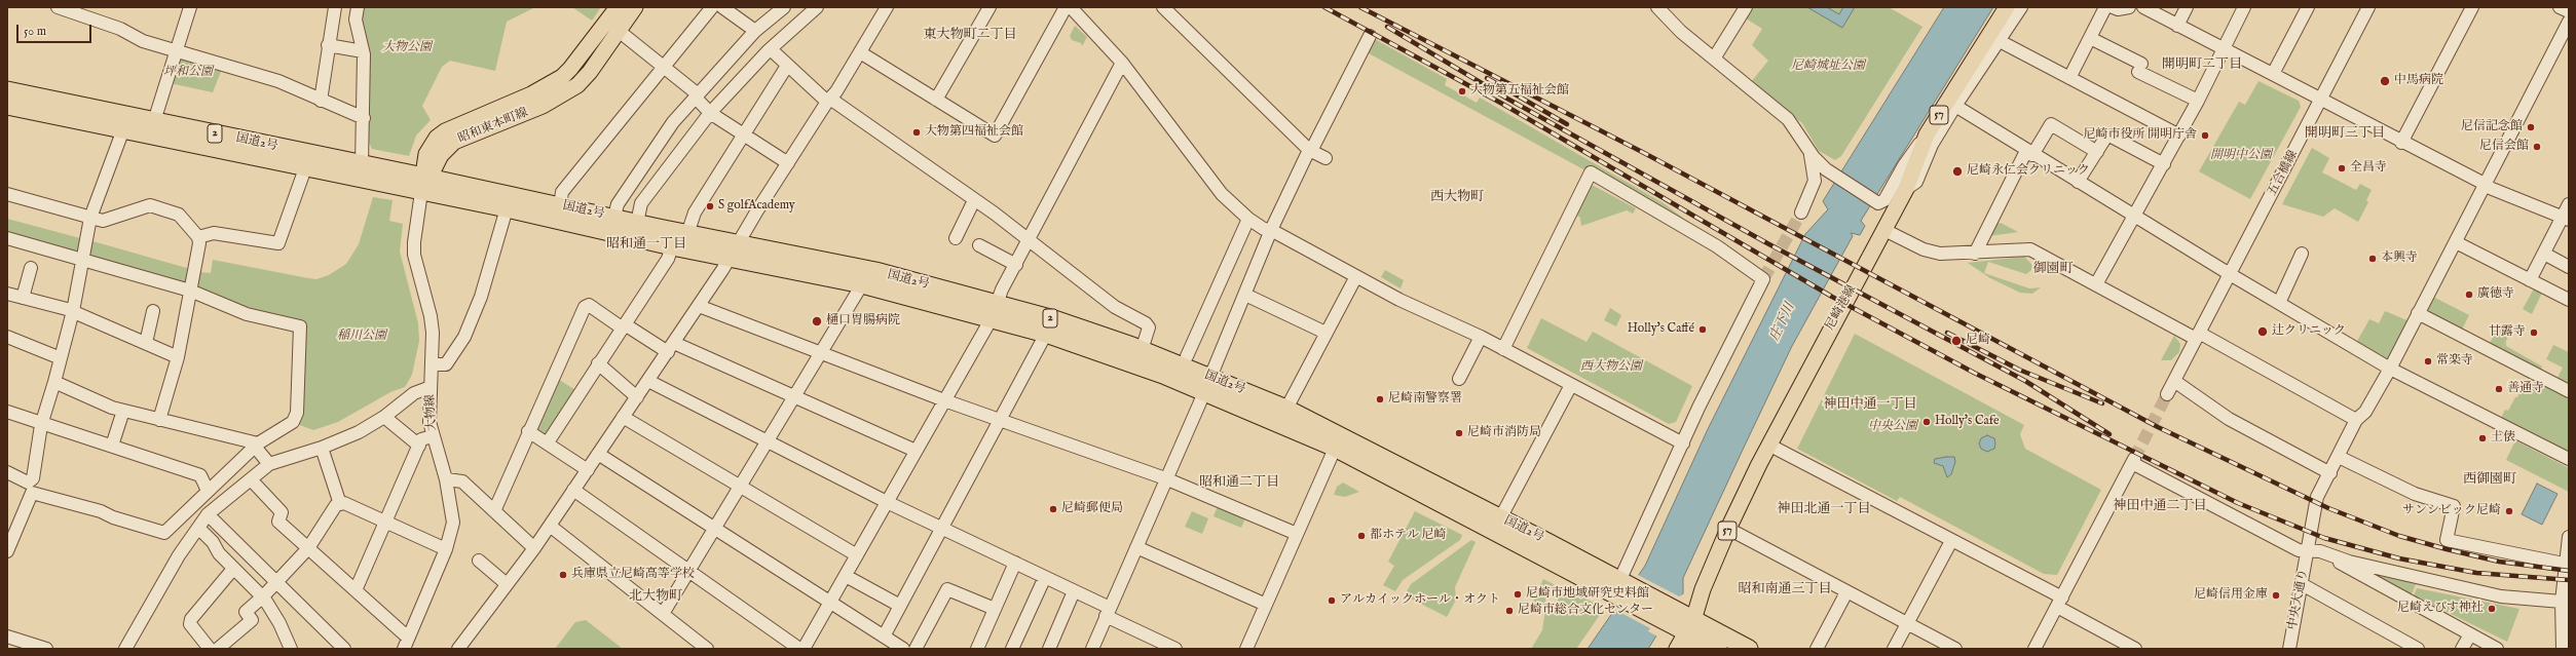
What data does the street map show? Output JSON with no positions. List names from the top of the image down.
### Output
{
  "streets": {
    "highway": ["2", "国道2号"],
    "main road": ["57", "昭和東本町線", "尼崎港線"],
    "street": ["五合橋線", "大物線", "中央大通り"]
  },
  "crossings": [
    ["昭和東本町線", "国道2号"],
    ["昭和東本町線", "大物線"],
    ["国道2号", "尼崎港線"],
    ["国道2号", "大物線"]
  ],
  "districts": [
    "東大物町二丁目",
    "開明町二丁目",
    "開明町三丁目",
    "西大物町",
    "昭和通一丁目",
    "御園町",
    "神田中通一丁目",
    "西御園町",
    "昭和通二丁目",
    "神田中通二丁目",
    "神田北通一丁目",
    "昭和南通三丁目",
    "北大物町"
  ],
  "water": ["庄下川"],
  "parks": [
    "大物公園",
    "尼崎城址公園",
    "坪和公園",
    "開明中公園",
    "稲川公園",
    "西大物公園",
    "中央公園"
  ],
  "places": [
    "中馬病院",
    "大物第五福祉会館",
    "尼信記念館",
    "大物第四福祉会館",
    "尼崎市役所 開明庁舎",
    "尼信会館",
    "全昌寺",
    "尼崎永仁会クリニック",
    "S golfAcademy",
    "本興寺",
    "廣徳寺",
    "樋口胃腸病院",
    "Holly's Caffé",
    "辻クリニック",
    "甘露寺",
    "尼崎",
    "常楽寺",
    "善通寺",
    "尼崎南警察署",
    "Holly's Cafe",
    "尼崎市消防局",
    "土俵",
    "尼崎郵便局",
    "サンシビック尼崎",
    "都ホテル 尼崎",
    "兵庫県立尼崎高等学校",
    "尼崎市地域研究史料館",
    "尼崎信用金庫",
    "アルカイックホール・オクト",
    "尼崎えびす神社",
    "尼崎市総合文化センター"
  ],
  "scale_bar": "50 m"
}
